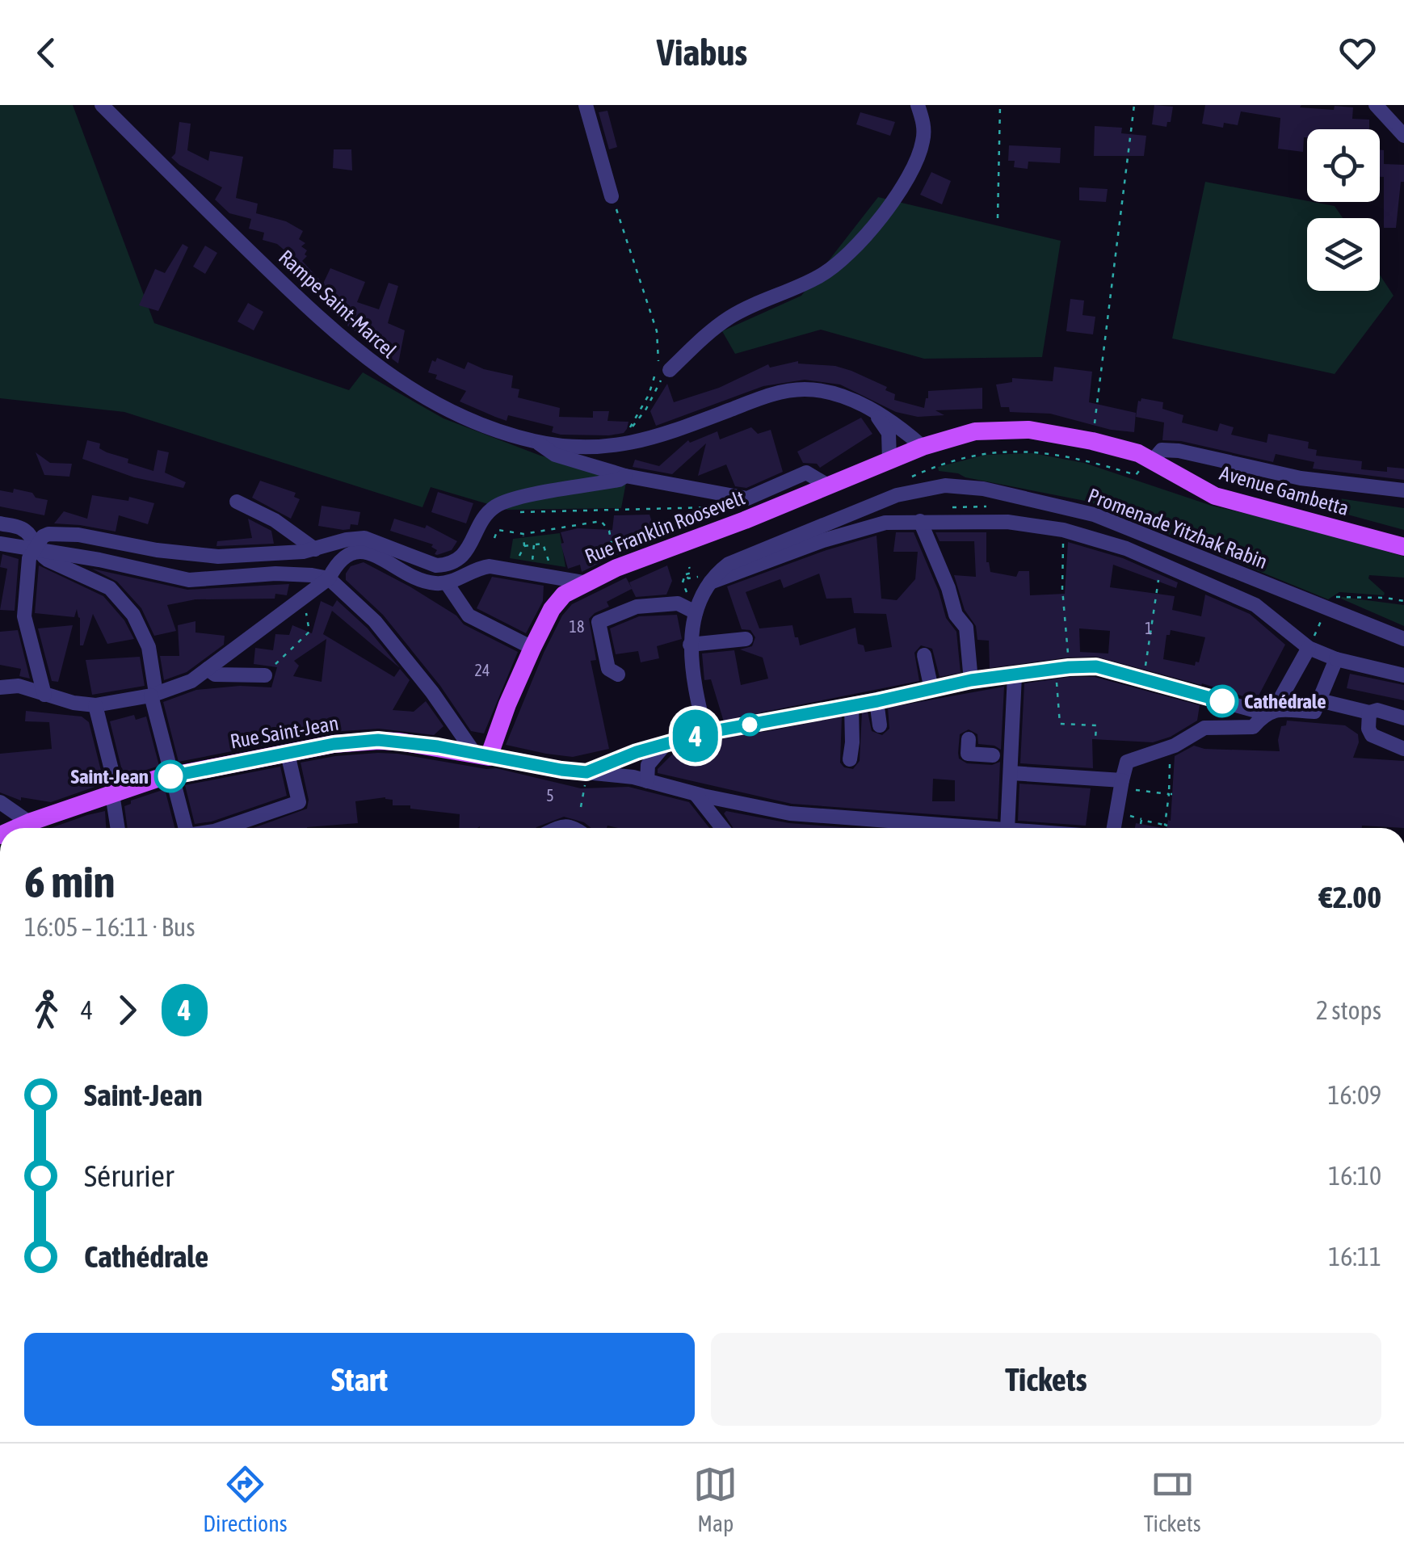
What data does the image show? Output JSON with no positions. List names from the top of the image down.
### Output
{
  "streets": {
    "main road": ["Avenue Gambetta", "Rue Franklin Roosevelt", "Rue Saint-Jean"],
    "street": ["Rampe Saint-Marcel", "Promenade Yitzhak Rabin"]
  },
  "crossings": [
    ["Rampe Saint-Marcel", "Avenue Gambetta"],
    ["Avenue Gambetta", "Rue Franklin Roosevelt"],
    ["Rue Franklin Roosevelt", "Rue Saint-Jean"]
  ],
  "places": ["Cathédrale", "Saint-Jean"],
  "lines": ["bus line 4"],
  "house_numbers": [
    "18",
    "1",
    "24",
    "5"
  ],
  "page": {
    "header": "Viabus",
    "on_map": "4",
    "heading": ["6 min", "16:05 – 16:11 · Bus", "€2.00"],
    "legs": ["4", "4", "2 stops"],
    "list": [
      {
        "name": "Saint-Jean",
        "value": "16:09"
      },
      {
        "name": "Sérurier",
        "value": "16:10"
      },
      {
        "name": "Cathédrale",
        "value": "16:11"
      }
    ],
    "buttons": ["Start", "Tickets"],
    "tabs": ["Directions", "Map", "Tickets"]
  }
}
